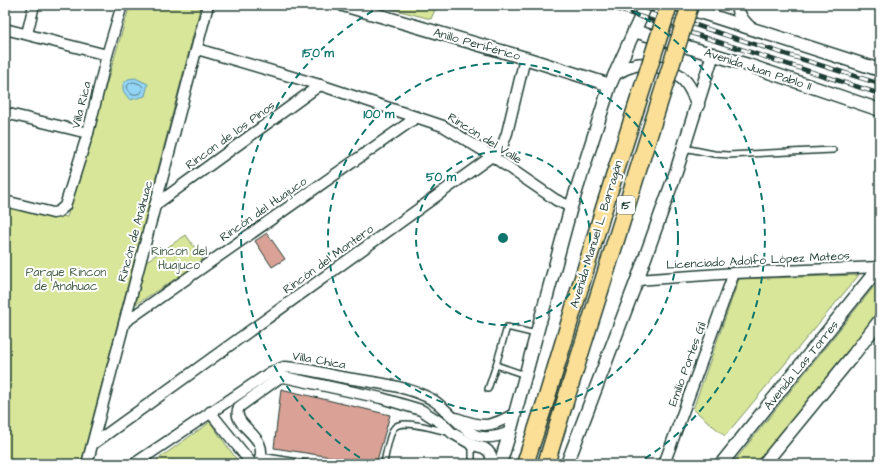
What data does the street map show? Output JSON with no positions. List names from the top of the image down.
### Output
{
  "streets": {
    "highway": ["15", "Avenida Manuel L. Barragán"],
    "street": [
      "Anillo Periférico",
      "Avenida Juan Pablo II",
      "Villa Rica",
      "Rincon de los Pinos",
      "Rincón del Valle",
      "Rincón del Huajuco",
      "Rincón de Anáhuac",
      "Rincón del Montero",
      "Licenciado Adolfo López Mateos",
      "Villa Chica",
      "Emilio Portes Gil",
      "Avenida Las Torres"
    ]
  },
  "crossings": [
    ["Anillo Periférico", "Rincón del Montero"],
    ["Rincon de los Pinos", "Rincón del Valle"],
    ["Rincon de los Pinos", "Rincón de Anáhuac"],
    ["Rincón del Valle", "Rincón del Huajuco"],
    ["Rincón del Valle", "Rincón de Anáhuac"],
    ["Rincón del Valle", "Rincón del Montero"],
    ["Rincón del Huajuco", "Rincón de Anáhuac"],
    ["Rincón de Anáhuac", "Rincón del Montero"],
    ["Licenciado Adolfo López Mateos", "Emilio Portes Gil"],
    ["Licenciado Adolfo López Mateos", "Avenida Las Torres"]
  ],
  "parks": ["Rincon del Huajuco", "Parque Rincon de Anahuac"],
  "rings": ["150 m", "100 m", "50 m"]
}
